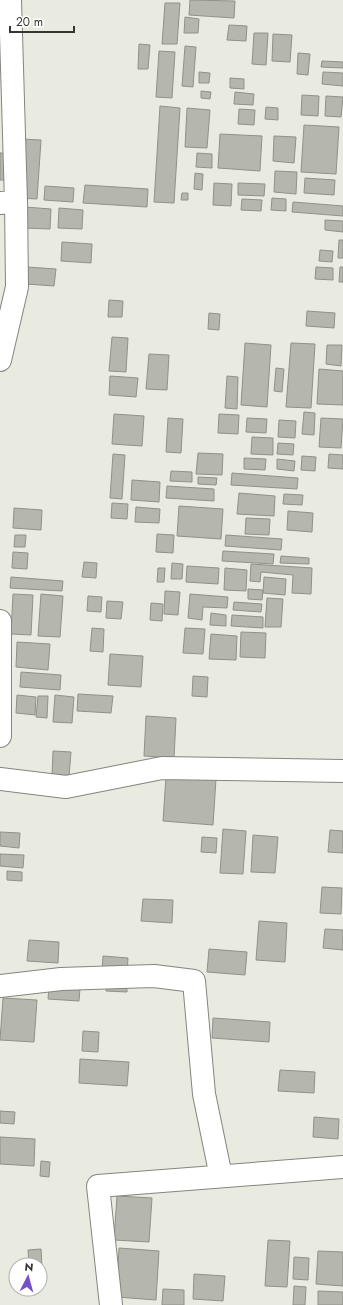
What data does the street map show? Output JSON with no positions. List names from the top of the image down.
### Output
{
  "scale_bar": "20 m",
  "north": "top"
}
